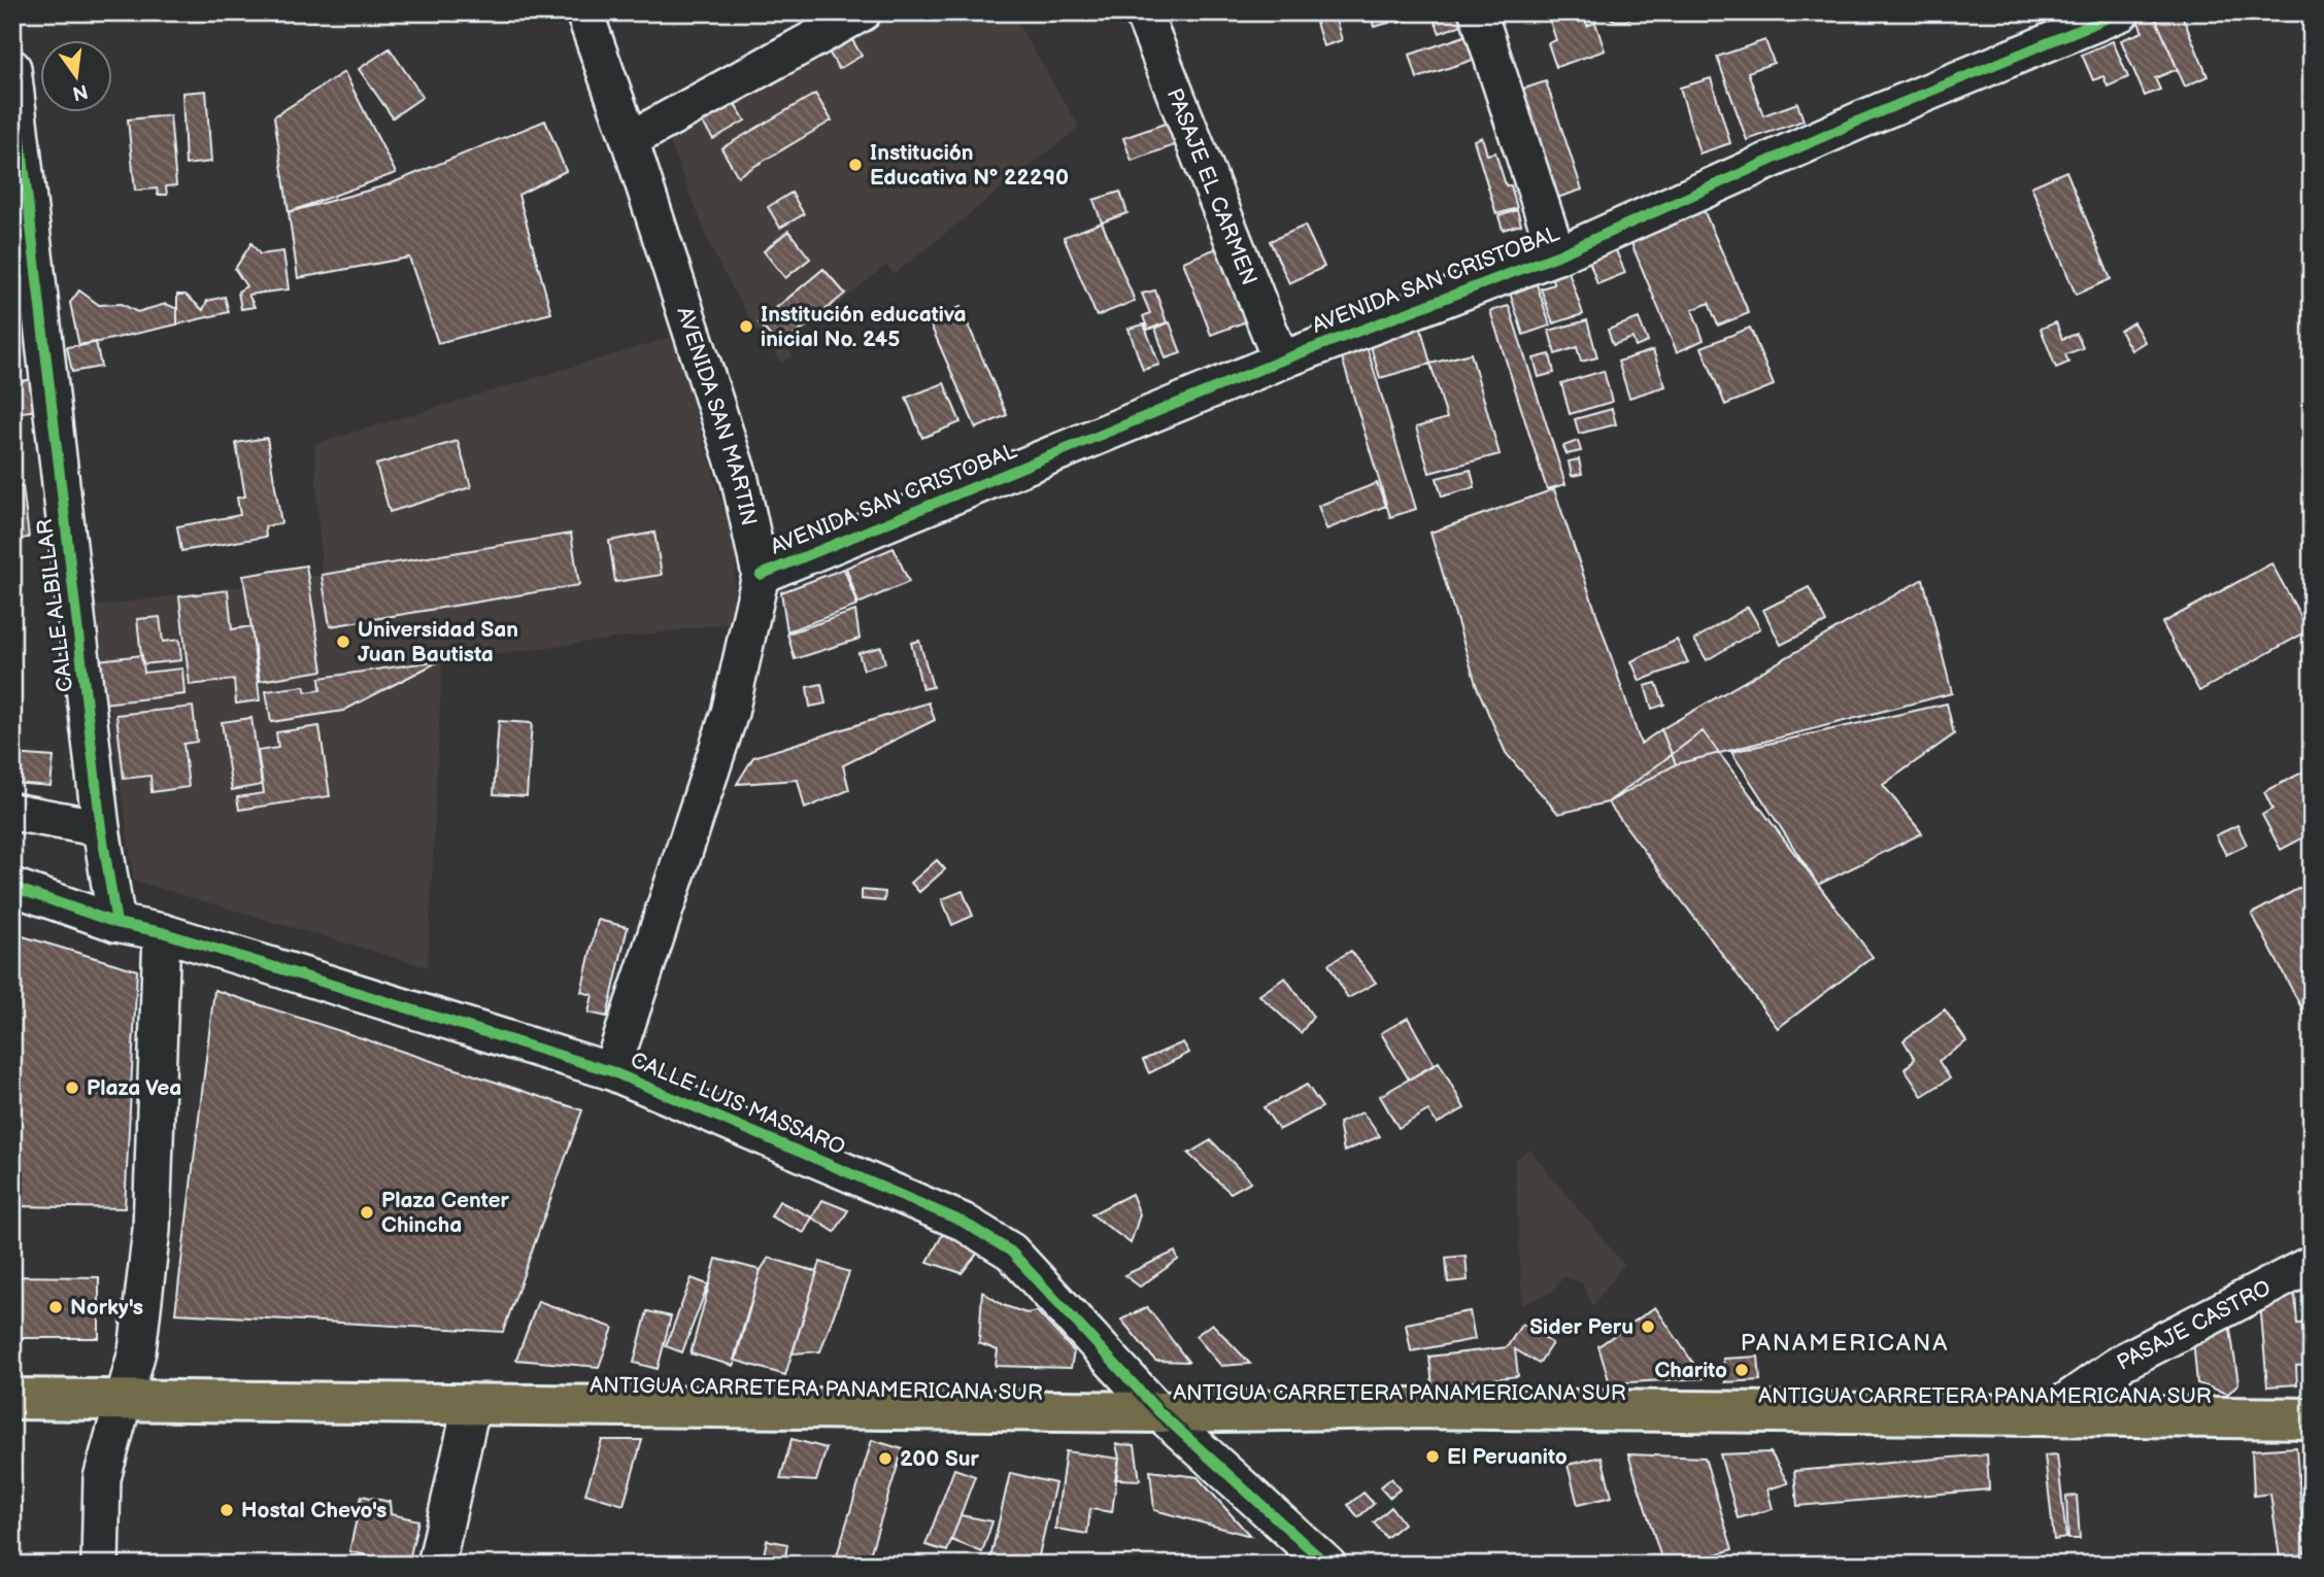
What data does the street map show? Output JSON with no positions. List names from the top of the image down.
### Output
{
  "streets": {
    "highway": ["ANTIGUA CARRETERA PANAMERICANA SUR"],
    "street": [
      "PASAJE EL CARMEN",
      "AVENIDA SAN CRISTOBAL",
      "AVENIDA SAN MARTIN",
      "CALLE ALBILLAR",
      "CALLE LUIS MASSARO",
      "PASAJE CASTRO"
    ]
  },
  "crossings": [
    ["PASAJE EL CARMEN", "AVENIDA SAN CRISTOBAL"],
    ["AVENIDA SAN CRISTOBAL", "AVENIDA SAN MARTIN"],
    ["AVENIDA SAN MARTIN", "CALLE LUIS MASSARO"],
    ["CALLE ALBILLAR", "CALLE LUIS MASSARO"],
    ["CALLE LUIS MASSARO", "ANTIGUA CARRETERA PANAMERICANA SUR"],
    ["PASAJE CASTRO", "ANTIGUA CARRETERA PANAMERICANA SUR"]
  ],
  "districts": ["PANAMERICANA"],
  "places": [
    "Institución Educativa Nº 22290",
    "Institución educativa inicial No. 245",
    "Universidad San Juan Bautista",
    "Plaza Vea",
    "Plaza Center Chincha",
    "Norky's",
    "Sider Peru",
    "Charito",
    "El Peruanito",
    "200 Sur",
    "Hostal Chevo's"
  ],
  "north": "bottom"
}
